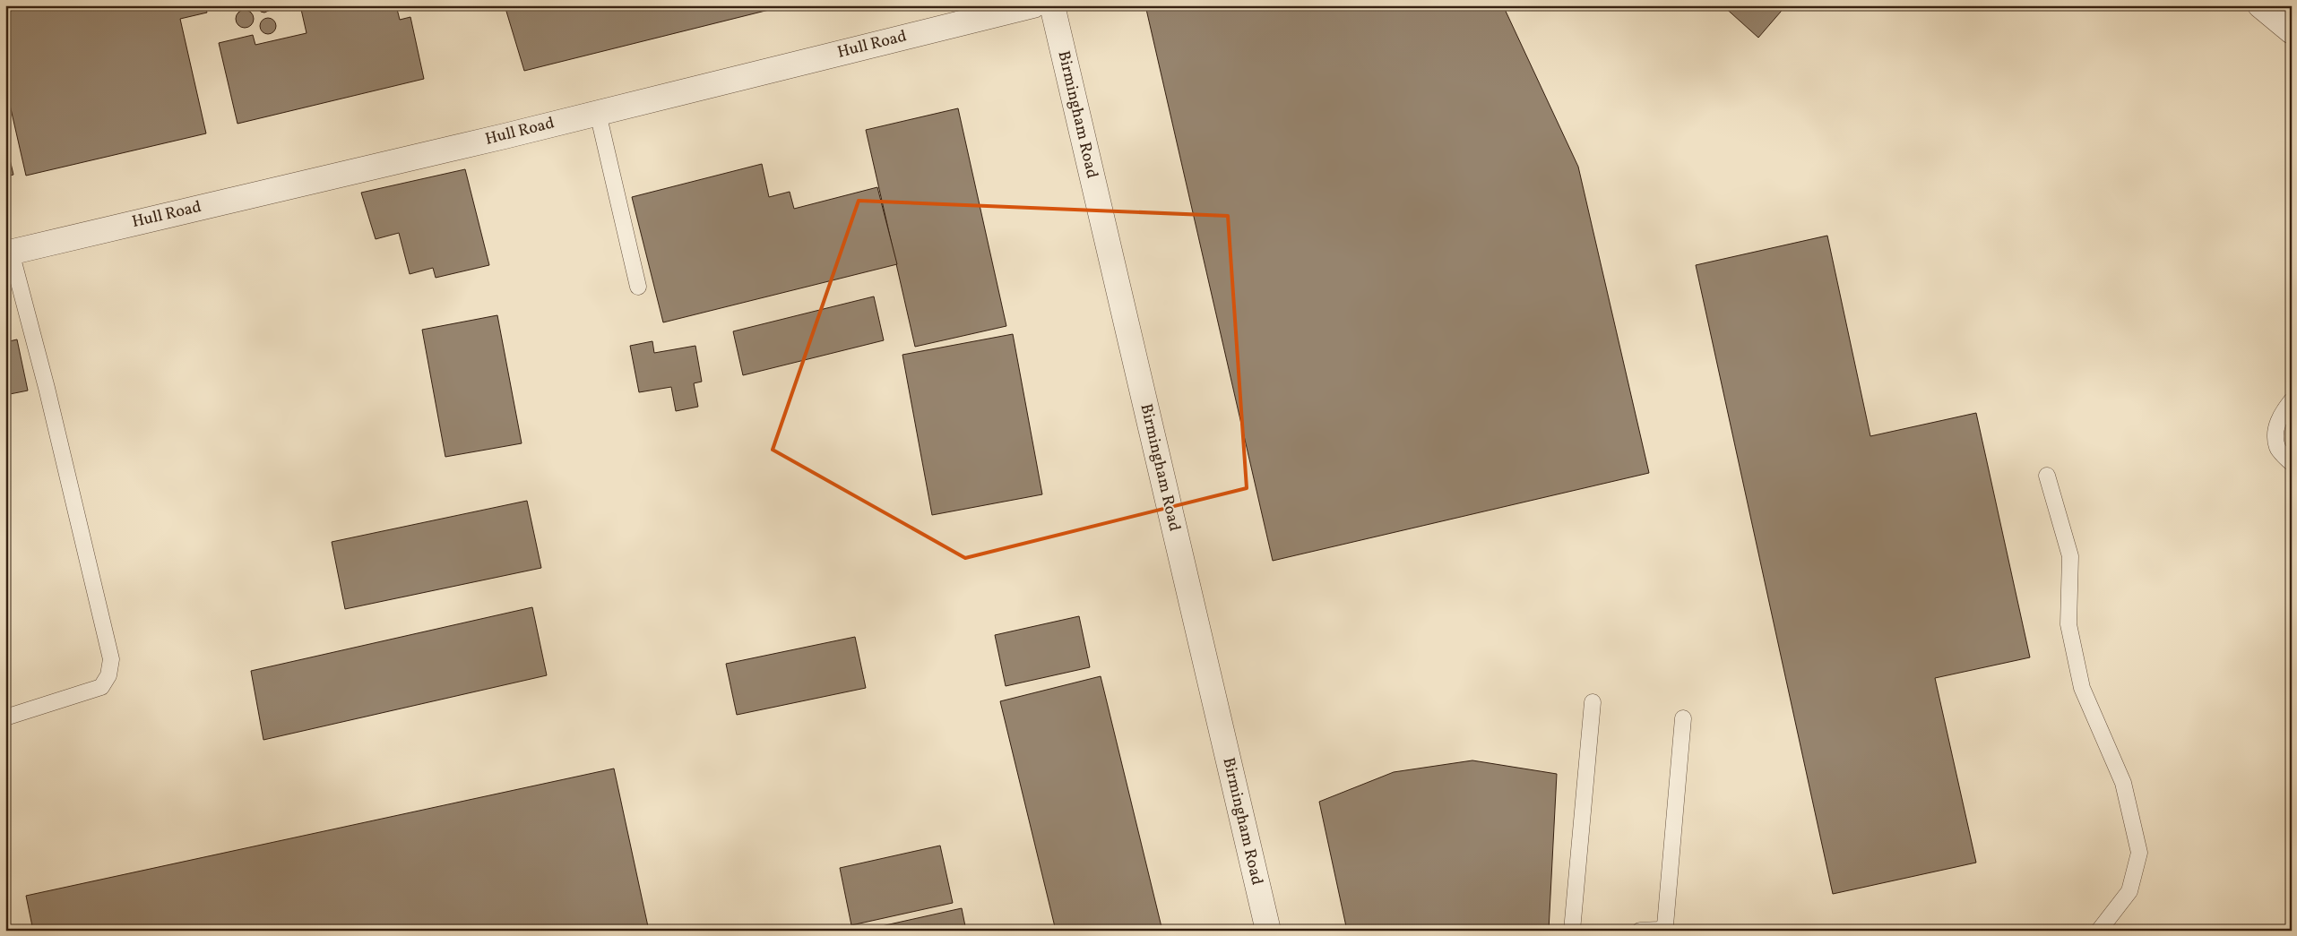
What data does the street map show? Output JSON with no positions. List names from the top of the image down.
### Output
{
  "streets": {
    "street": ["Hull Road", "Birmingham Road"]
  }
}
